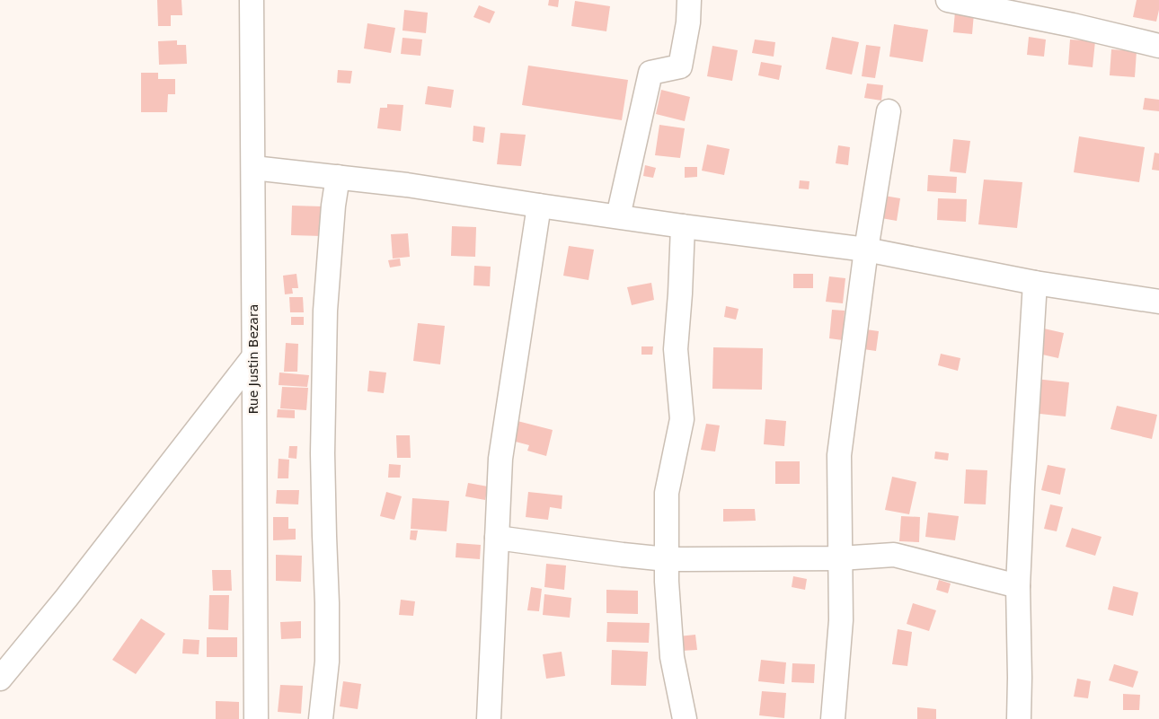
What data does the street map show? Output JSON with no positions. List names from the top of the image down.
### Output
{
  "streets": {
    "street": ["Rue Justin Bezara"]
  }
}
